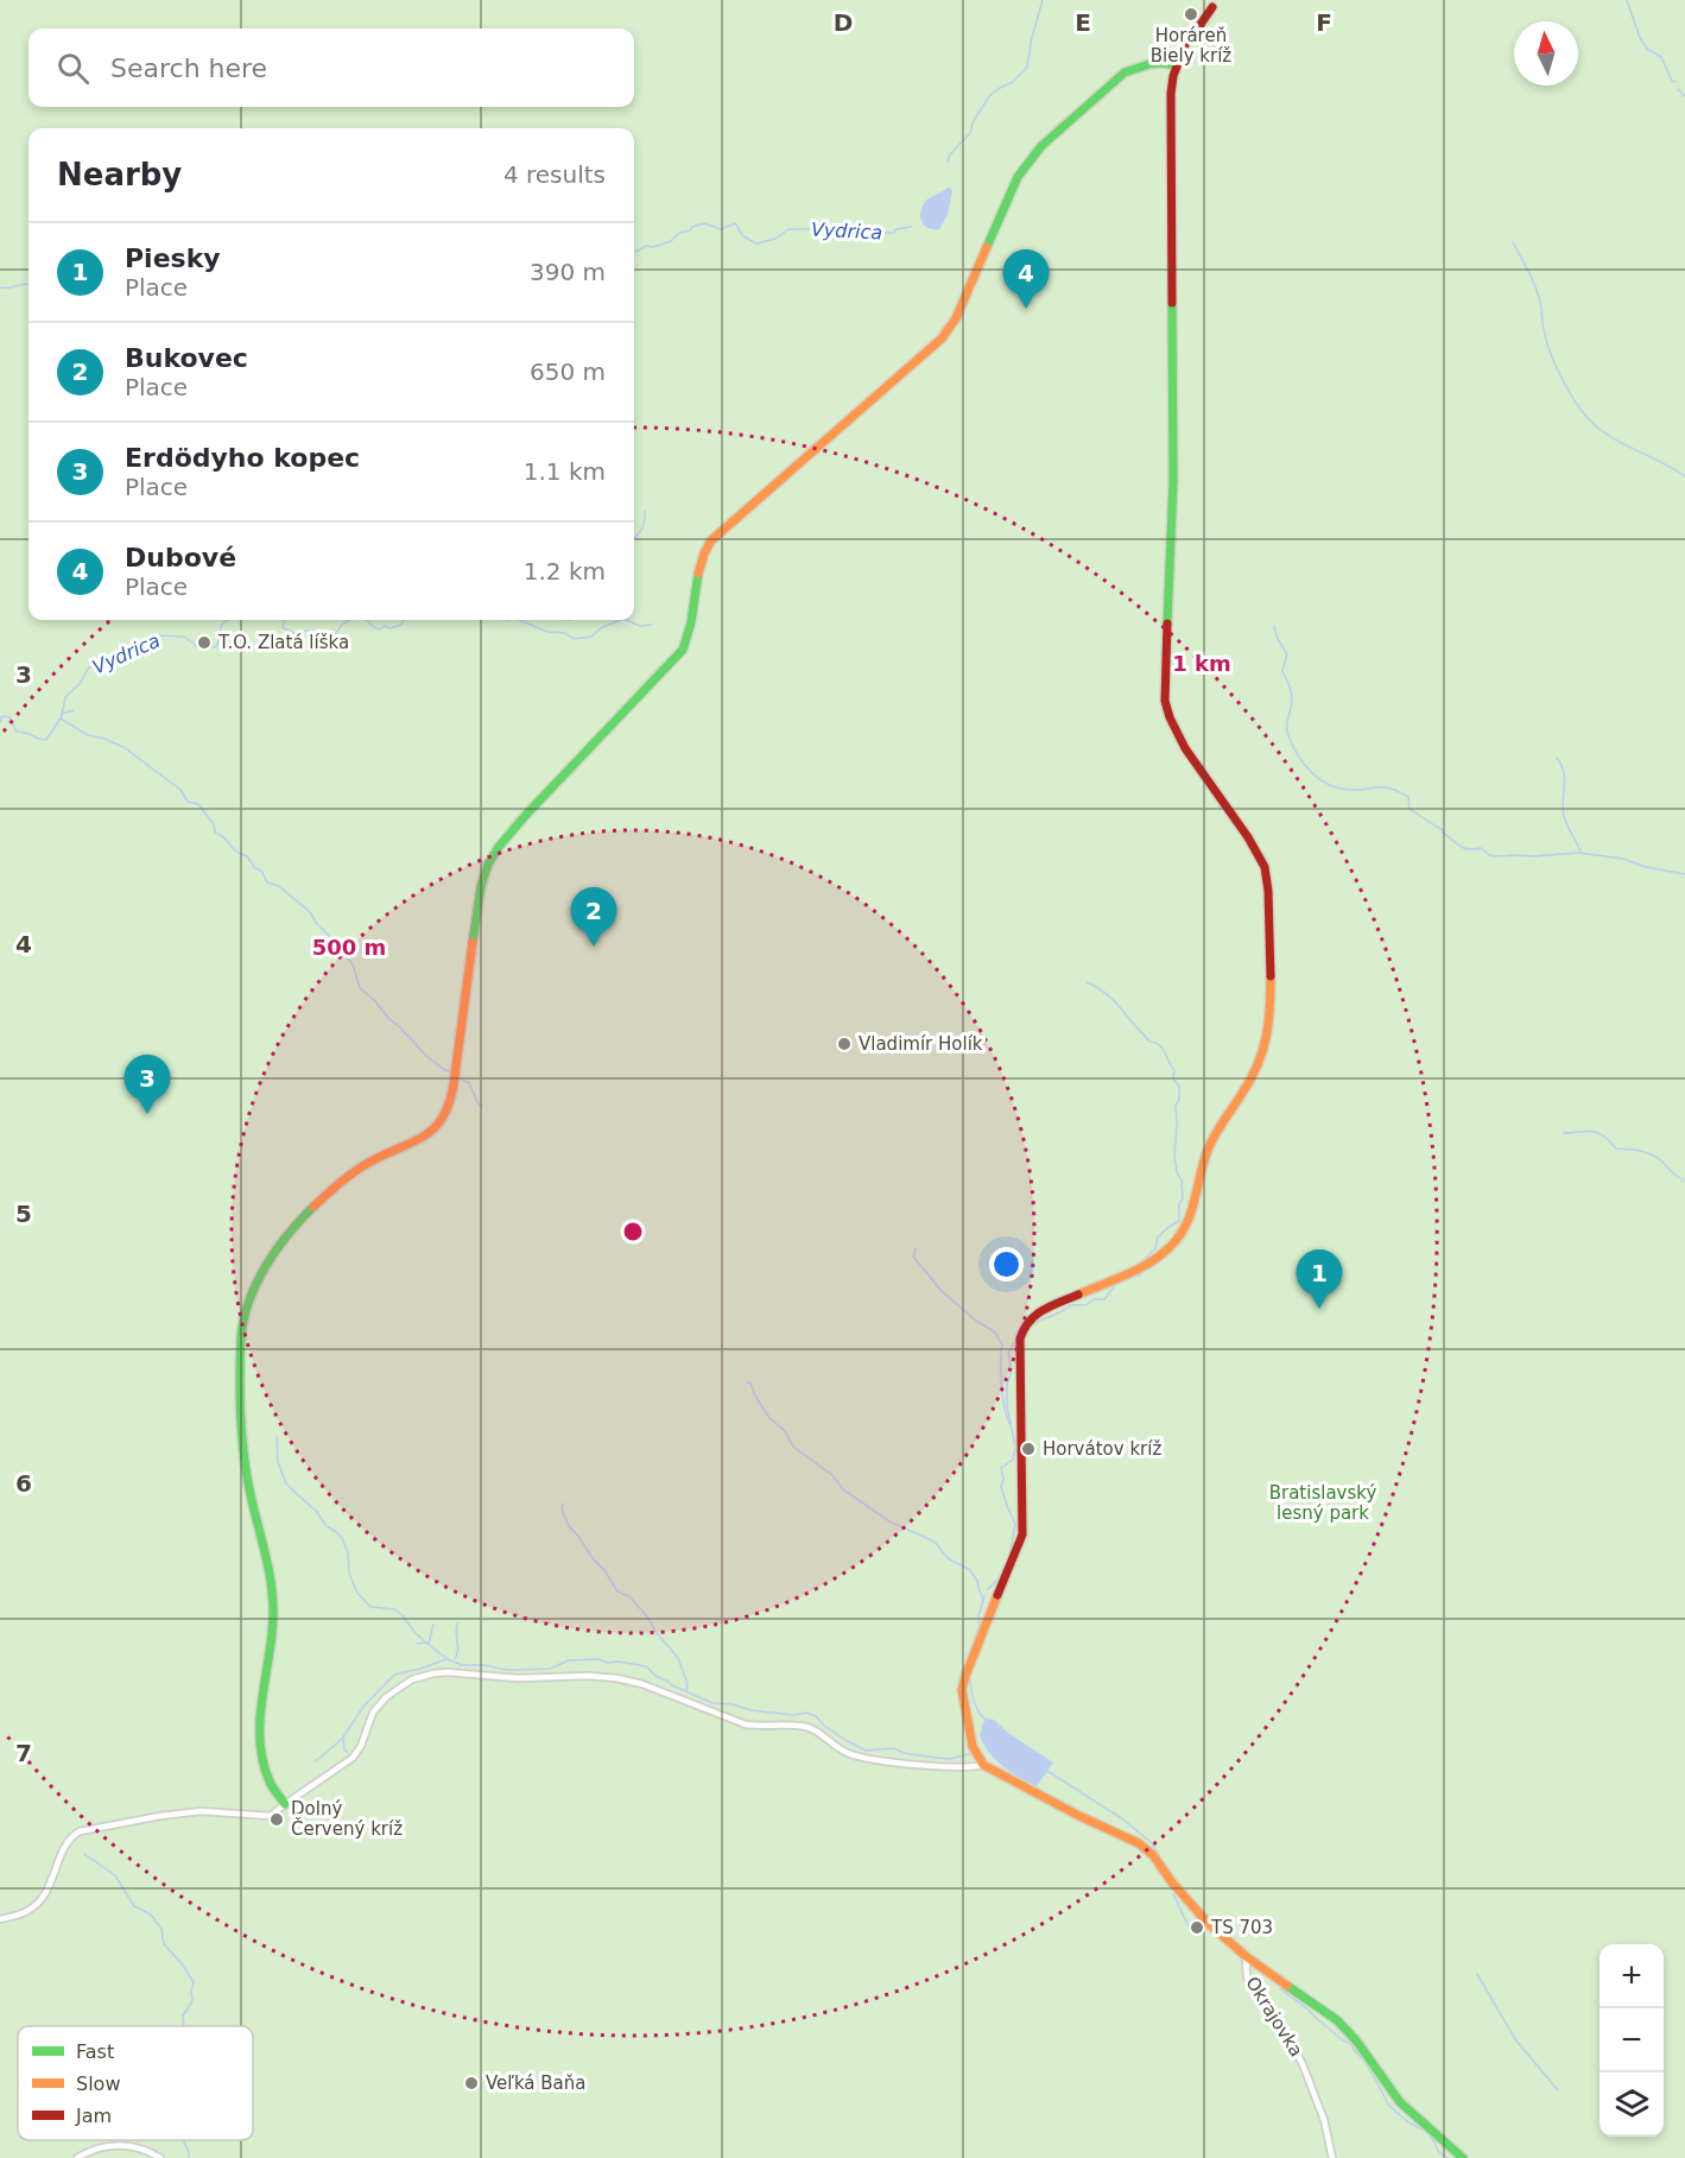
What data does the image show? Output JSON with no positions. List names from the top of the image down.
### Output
{
  "streets": {
    "street": ["Okrajovka"]
  },
  "water": ["Vydrica"],
  "parks": ["Bratislavský lesný park"],
  "places": [
    "Horáreň Biely kríž",
    "T.O. Zlatá líška",
    "Vladimír Holík",
    "Horvátov kríž",
    "Dolný Červený kríž",
    "TS 703",
    "Veľká Baňa"
  ],
  "legend": ["Fast", "Slow", "Jam"],
  "north": "top",
  "page": {
    "search": "Search here",
    "heading": ["Nearby", "4 results"],
    "list": [
      {
        "mark": "1",
        "name": "Piesky",
        "note": "Place",
        "value": "390 m"
      },
      {
        "mark": "2",
        "name": "Bukovec",
        "note": "Place",
        "value": "650 m"
      },
      {
        "mark": "3",
        "name": "Erdödyho kopec",
        "note": "Place",
        "value": "1.1 km"
      },
      {
        "mark": "4",
        "name": "Dubové",
        "note": "Place",
        "value": "1.2 km"
      }
    ],
    "pins": [
      "4",
      "2",
      "3",
      "1"
    ],
    "map_buttons": ["+", "−"]
  },
  "grid": {
    "columns": ["D", "E", "F"],
    "rows": [
      "3",
      "4",
      "5",
      "6",
      "7"
    ]
  },
  "rings": ["1 km", "500 m"]
}
